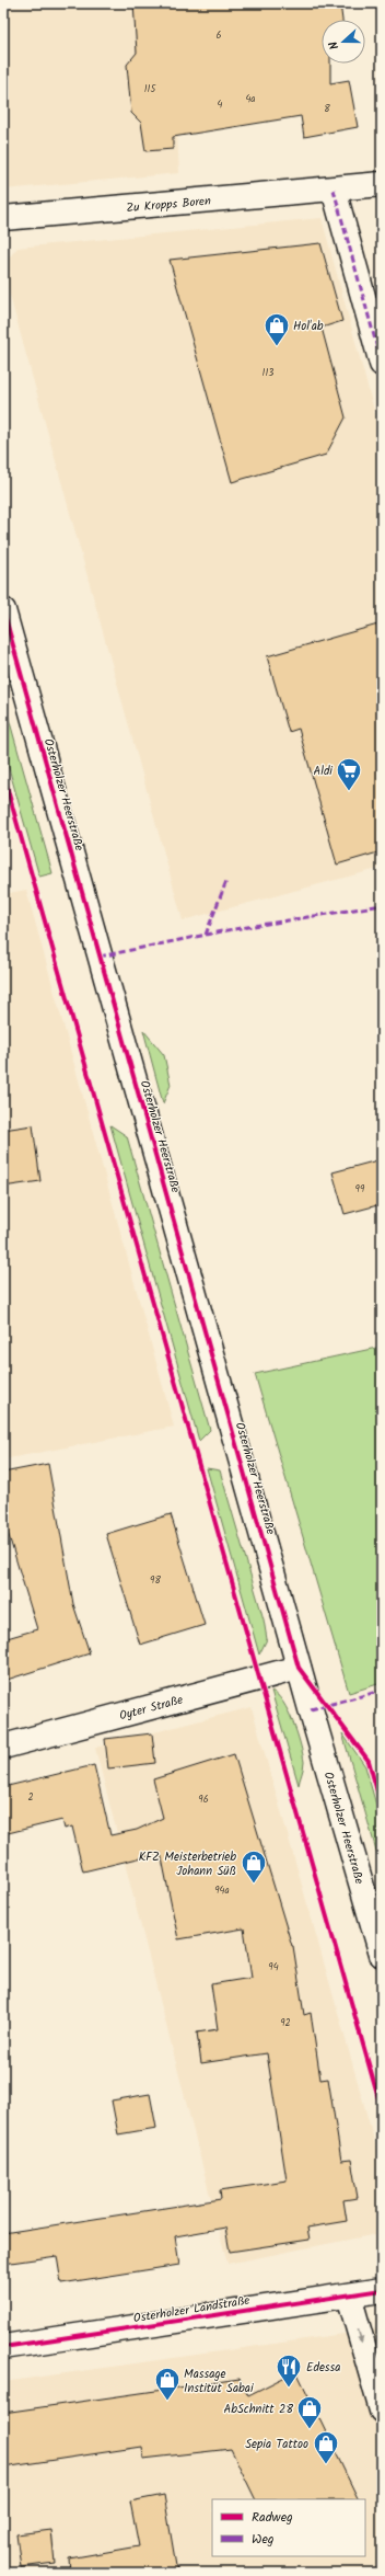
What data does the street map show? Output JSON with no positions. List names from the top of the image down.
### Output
{
  "streets": {
    "main road": [
      "Zu Kropps Boren",
      "Osterholzer Heerstraße",
      "Oyter Straße",
      "Osterholzer Landstraße"
    ]
  },
  "crossings": [
    ["Osterholzer Heerstraße", "Oyter Straße"]
  ],
  "places": {
    "shop": [
      "Hol'ab",
      "KFZ Meisterbetrieb Johann Süß",
      "Massage Institut Sabai",
      "AbSchnitt 28",
      "Sepia Tattoo"
    ],
    "supermarket": ["Aldi"],
    "restaurant": ["Edessa"]
  },
  "house_numbers": [
    "6",
    "115",
    "4a",
    "4",
    "8",
    "113",
    "99",
    "98",
    "2",
    "96",
    "94a",
    "94",
    "92"
  ],
  "legend": ["Radweg", "Weg"],
  "north": "left"
}
